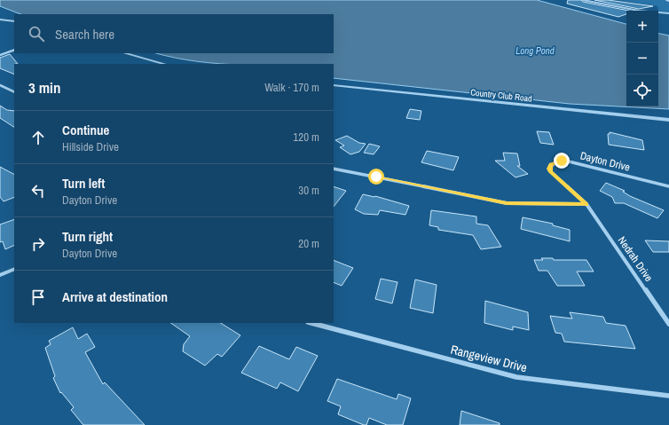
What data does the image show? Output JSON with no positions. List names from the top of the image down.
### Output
{
  "streets": {
    "street": [
      "Country Club Road",
      "Dayton Drive",
      "Nedrah Drive",
      "Rangeview Drive"
    ]
  },
  "crossings": [
    ["Dayton Drive", "Nedrah Drive"]
  ],
  "water": ["Long Pond"],
  "page": {
    "map_buttons": ["+", "−"],
    "search": "Search here",
    "heading": ["3 min", "Walk · 170 m"],
    "list": [
      ["Continue", "Hillside Drive", "120 m"],
      ["Turn left", "Dayton Drive", "30 m"],
      ["Turn right", "Dayton Drive", "20 m"],
      "Arrive at destination"
    ]
  }
}
